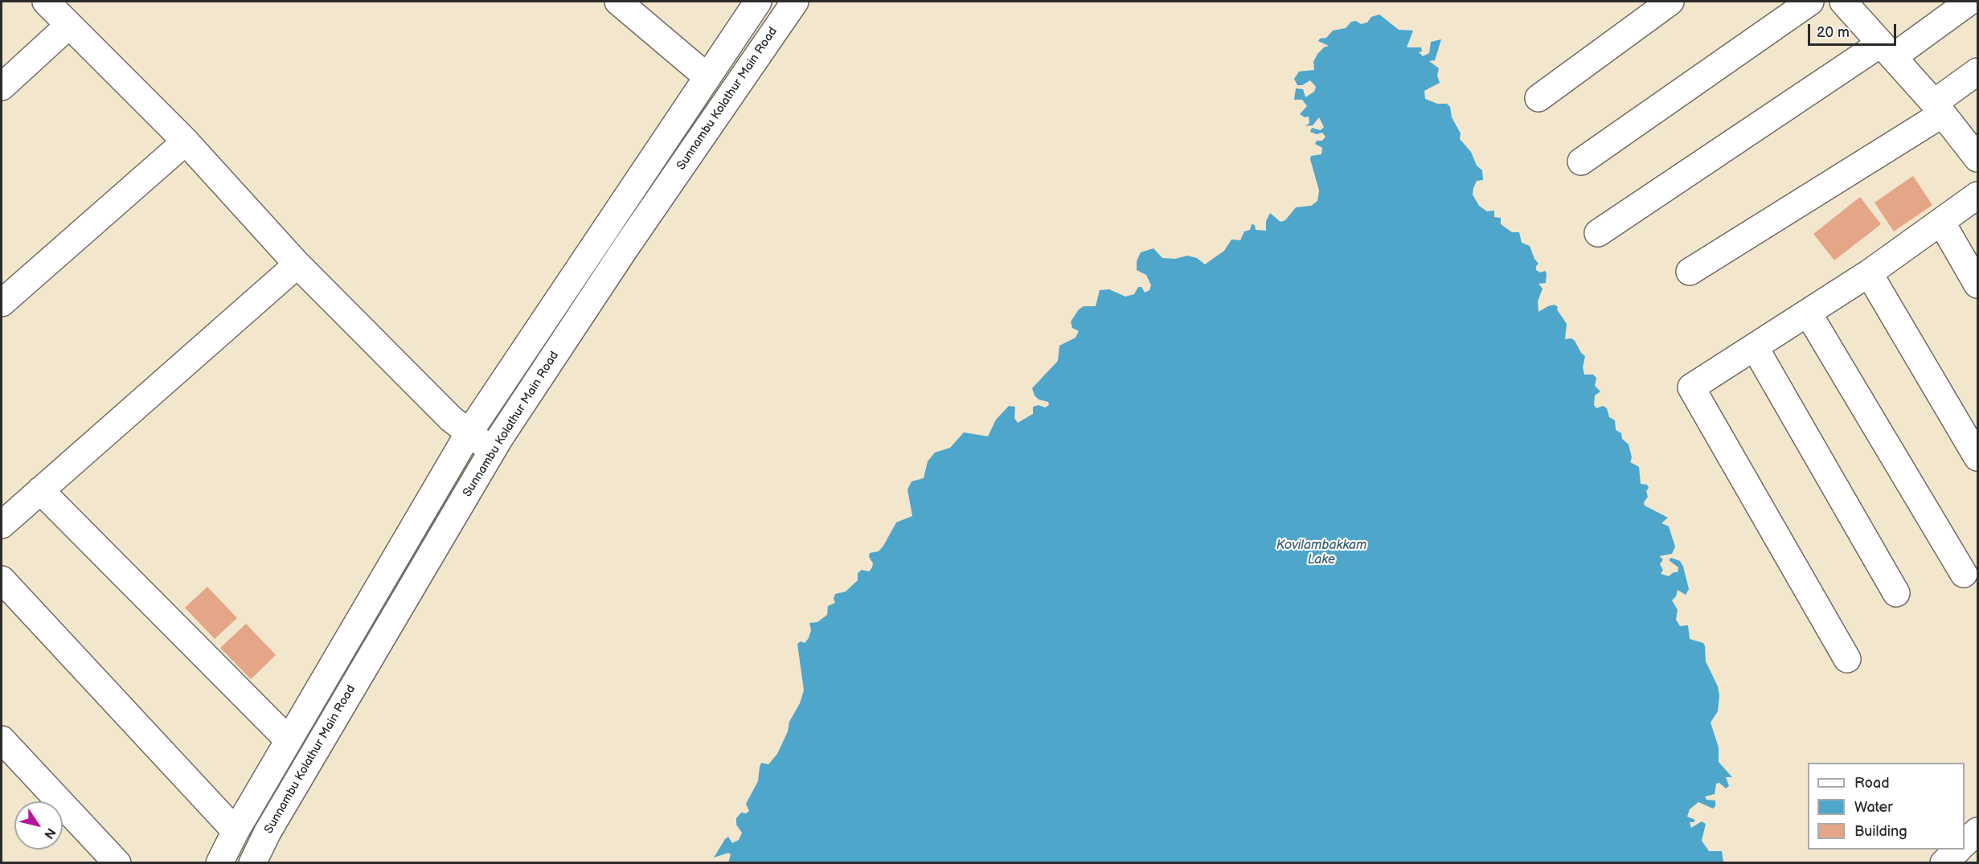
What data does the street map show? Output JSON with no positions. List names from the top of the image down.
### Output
{
  "streets": {
    "street": ["Sunnambu Kolathur Main Road"]
  },
  "water": ["Kovilambakkam Lake"],
  "legend": ["Road", "Water", "Building"],
  "scale_bar": "20 m",
  "north": "bottom right"
}
